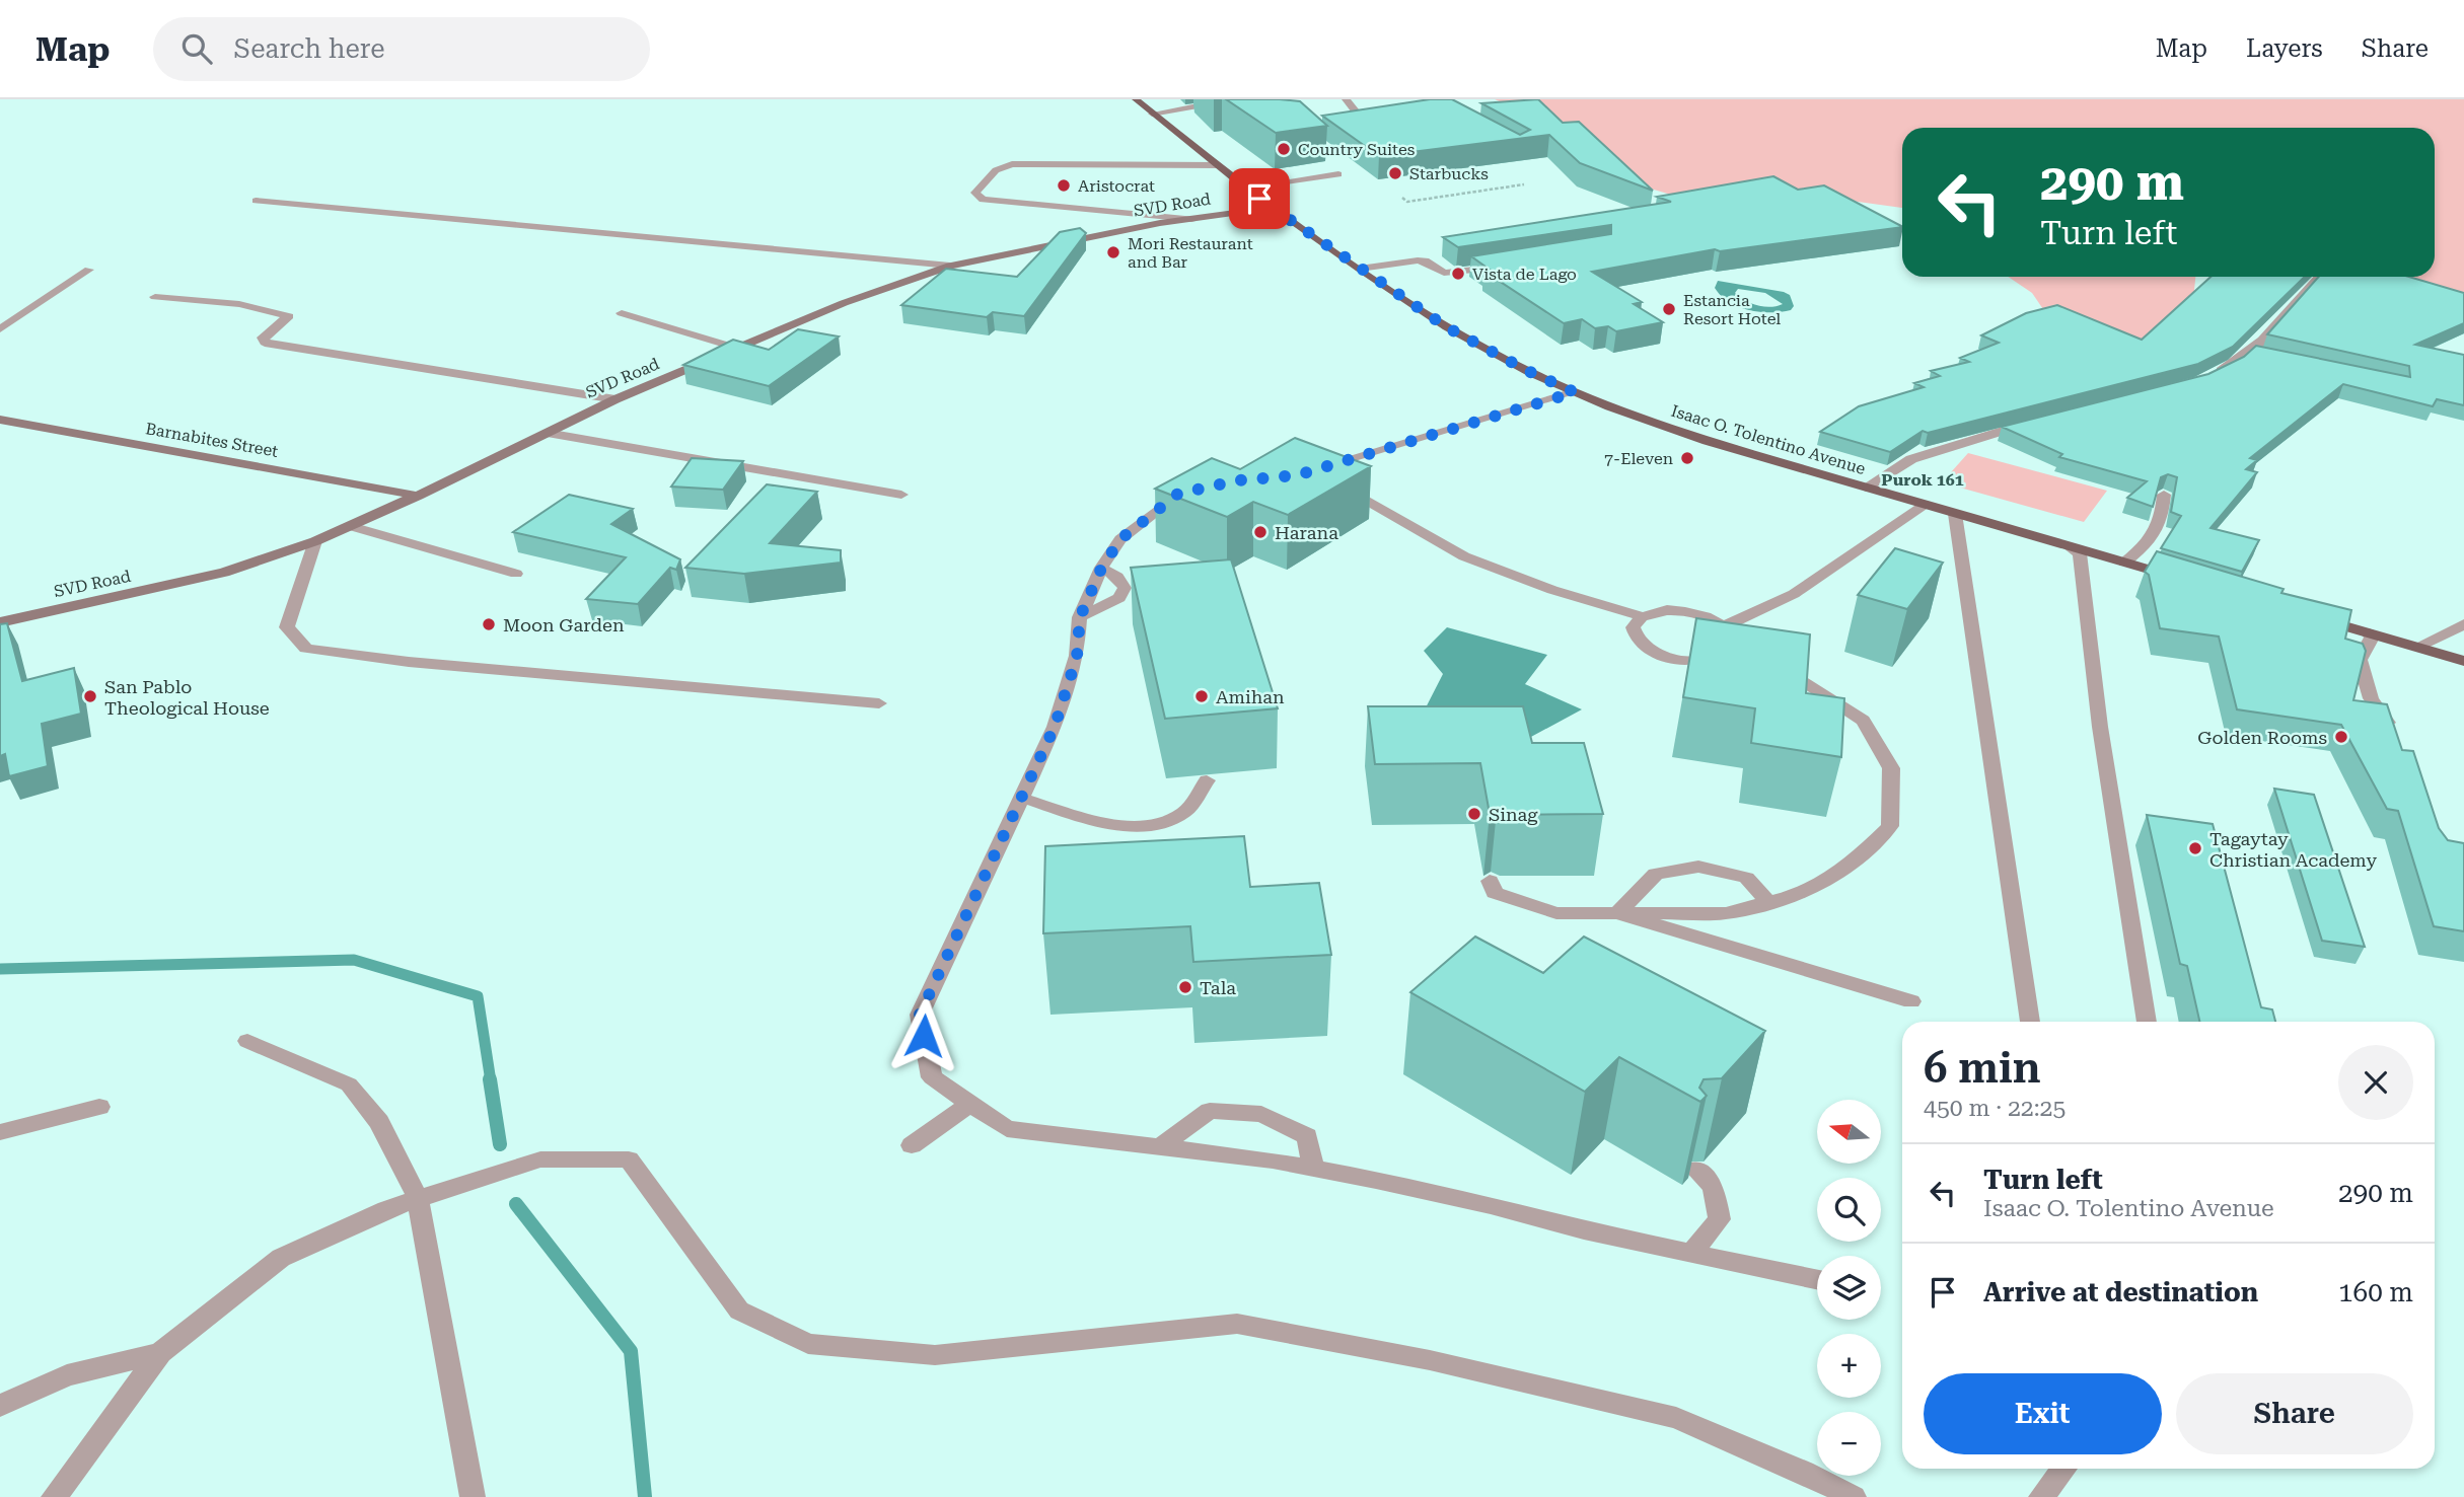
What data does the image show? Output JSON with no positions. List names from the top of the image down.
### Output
{
  "streets": {
    "main road": ["SVD Road", "Barnabites Street", "Isaac O. Tolentino Avenue"]
  },
  "crossings": [
    ["SVD Road", "Barnabites Street"],
    ["SVD Road", "Isaac O. Tolentino Avenue"]
  ],
  "districts": ["Purok 161"],
  "places": [
    "Country Suites",
    "Starbucks",
    "Aristocrat",
    "Mori Restaurant and Bar",
    "Vista de Lago",
    "Estancia Resort Hotel",
    "7-Eleven",
    "Harana",
    "Moon Garden",
    "San Pablo Theological House",
    "Amihan",
    "Golden Rooms",
    "Sinag",
    "Tagaytay Christian Academy",
    "Tala"
  ],
  "north": "left",
  "page": {
    "header": "Map",
    "search": "Search here",
    "nav": ["Map", "Layers", "Share"],
    "turn": ["290 m", "Turn left"],
    "heading": ["6 min", "450 m · 22:25"],
    "map_buttons": ["+", "−"],
    "list": [
      {
        "name": "Turn left",
        "note": "Isaac O. Tolentino Avenue",
        "value": "290 m"
      },
      {
        "name": "Arrive at destination",
        "value": "160 m"
      }
    ],
    "buttons": ["Exit", "Share"]
  }
}
